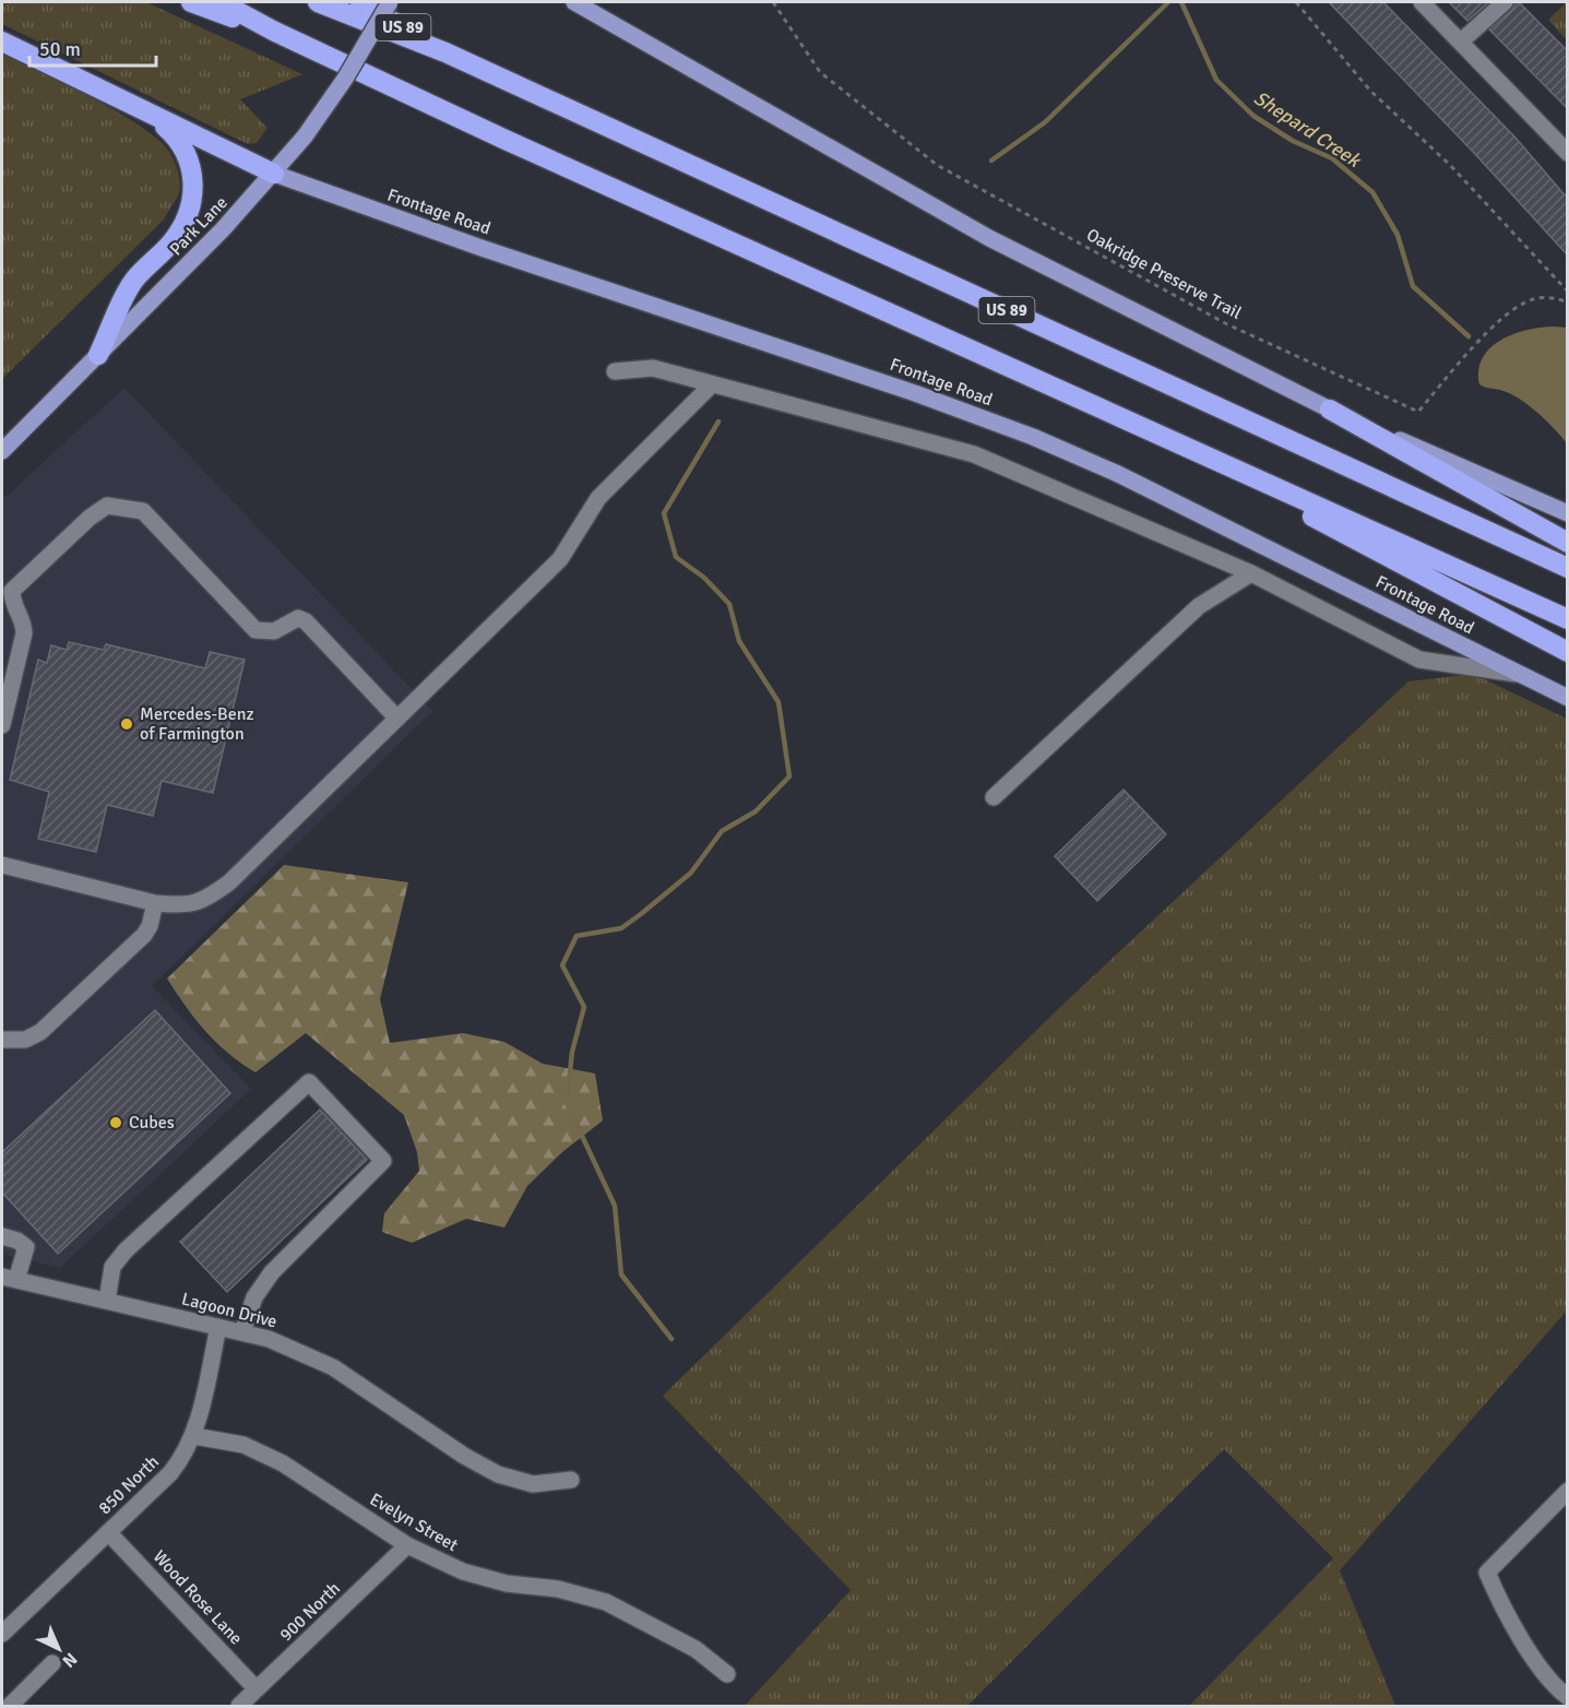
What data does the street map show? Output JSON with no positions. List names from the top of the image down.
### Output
{
  "streets": {
    "highway": ["US 89"],
    "main road": ["Frontage Road", "Park Lane"],
    "street": [
      "Lagoon Drive",
      "850 North",
      "Evelyn Street",
      "Wood Rose Lane",
      "900 North"
    ],
    "path": ["Oakridge Preserve Trail"]
  },
  "crossings": [
    ["Frontage Road", "Park Lane"],
    ["Lagoon Drive", "850 North"],
    ["850 North", "Evelyn Street"],
    ["850 North", "Wood Rose Lane"],
    ["Evelyn Street", "900 North"],
    ["Wood Rose Lane", "900 North"]
  ],
  "water": ["Shepard Creek"],
  "places": ["Mercedes-Benz of Farmington", "Cubes"],
  "scale_bar": "50 m",
  "north": "bottom right"
}
